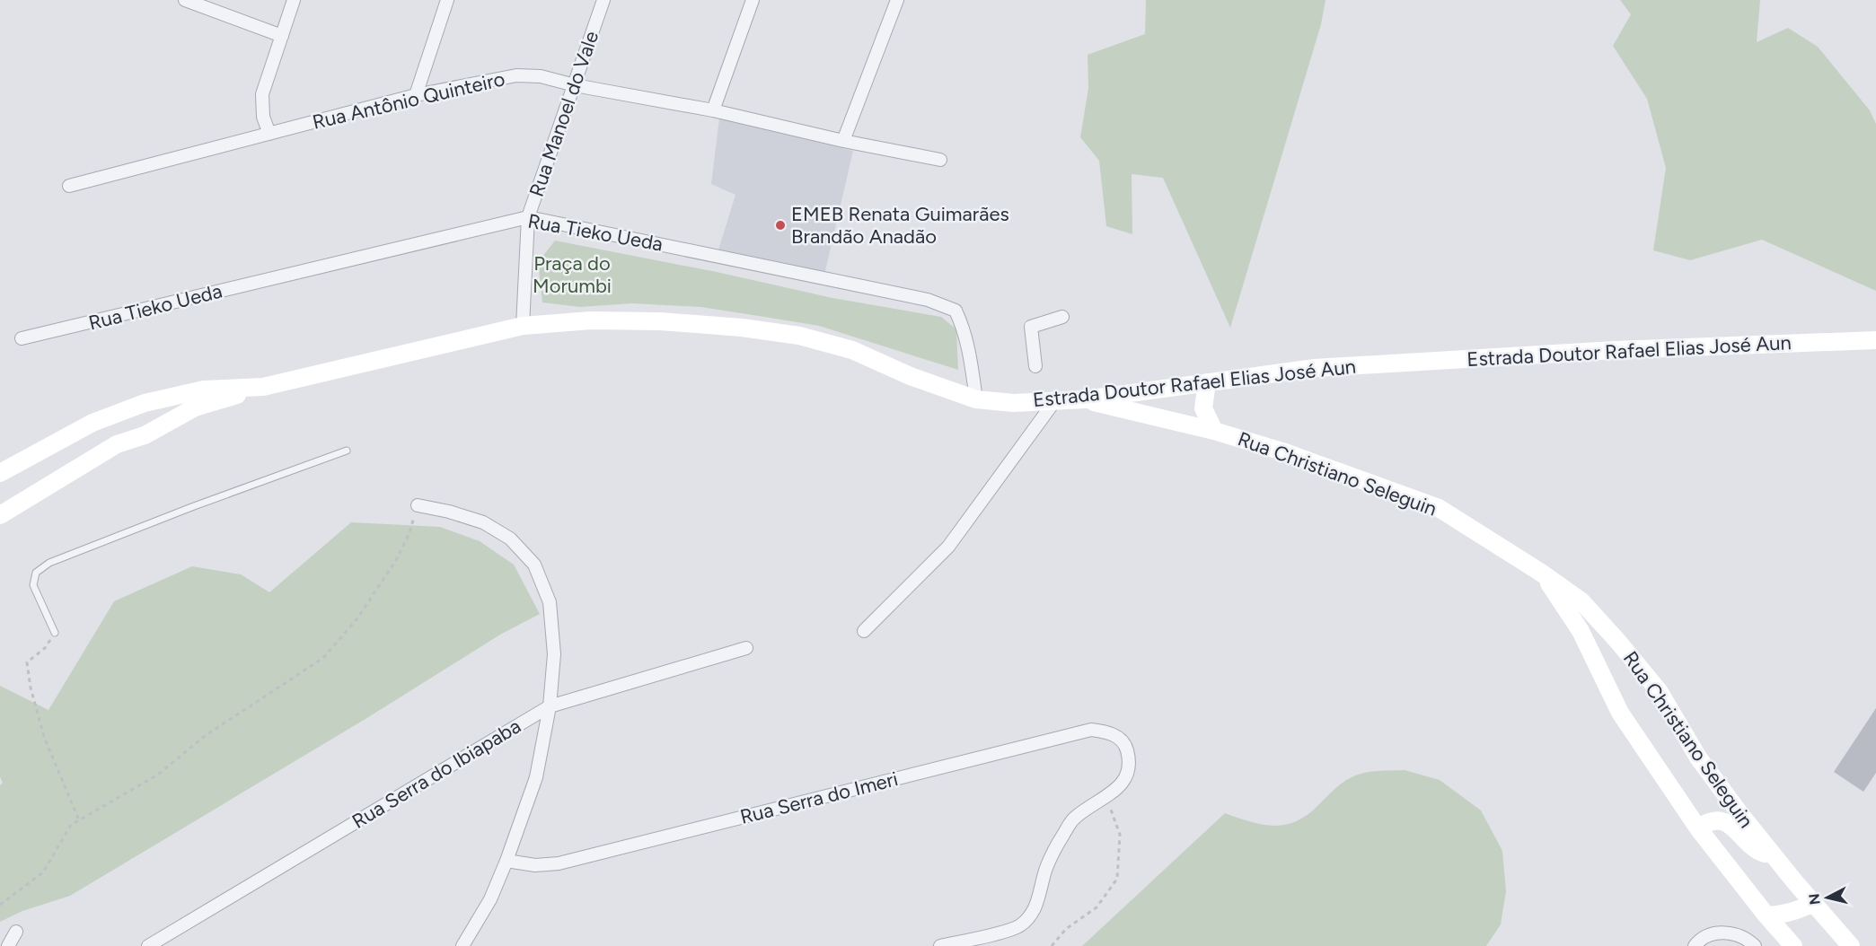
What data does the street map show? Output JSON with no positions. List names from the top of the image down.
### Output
{
  "streets": {
    "main road": ["Estrada Doutor Rafael Elias José Aun", "Rua Christiano Seleguin"],
    "street": [
      "Rua Antônio Quinteiro",
      "Rua Manoel do Vale",
      "Rua Tieko Ueda",
      "Rua Serra do Ibiapaba",
      "Rua Serra do Imeri"
    ]
  },
  "crossings": [
    ["Rua Antônio Quinteiro", "Rua Manoel do Vale"],
    ["Rua Manoel do Vale", "Rua Tieko Ueda"],
    ["Rua Manoel do Vale", "Estrada Doutor Rafael Elias José Aun"],
    ["Rua Tieko Ueda", "Estrada Doutor Rafael Elias José Aun"],
    ["Estrada Doutor Rafael Elias José Aun", "Rua Christiano Seleguin"]
  ],
  "parks": ["Praça do Morumbi"],
  "places": ["EMEB Renata Guimarães Brandão Anadão"],
  "north": "left"
}
